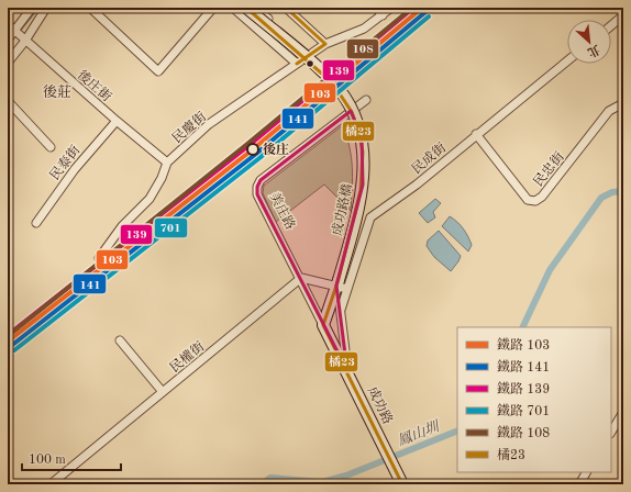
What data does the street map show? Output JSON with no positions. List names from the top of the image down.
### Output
{
  "streets": {
    "street": [
      "後庄街",
      "民慶街",
      "民成街",
      "民泰街",
      "民忠街",
      "成功路橋",
      "美庄路",
      "民權街",
      "成功路"
    ]
  },
  "crossings": [
    ["後庄街", "民慶街"],
    ["後庄街", "民泰街"],
    ["民成街", "民忠街"],
    ["民成街", "成功路橋"],
    ["美庄路", "民權街"],
    ["美庄路", "成功路"]
  ],
  "districts": ["後莊"],
  "water": ["鳳山圳"],
  "places": ["後庄"],
  "lines": [
    "rail line 103",
    "rail line 139",
    "rail line 108",
    "transit line 橘23",
    "rail line 141",
    "rail line 701"
  ],
  "legend": [
    "鐵路 103",
    "鐵路 141",
    "鐵路 139",
    "鐵路 701",
    "鐵路 108",
    "橘23"
  ],
  "scale_bar": "100 m",
  "north": "bottom right"
}
